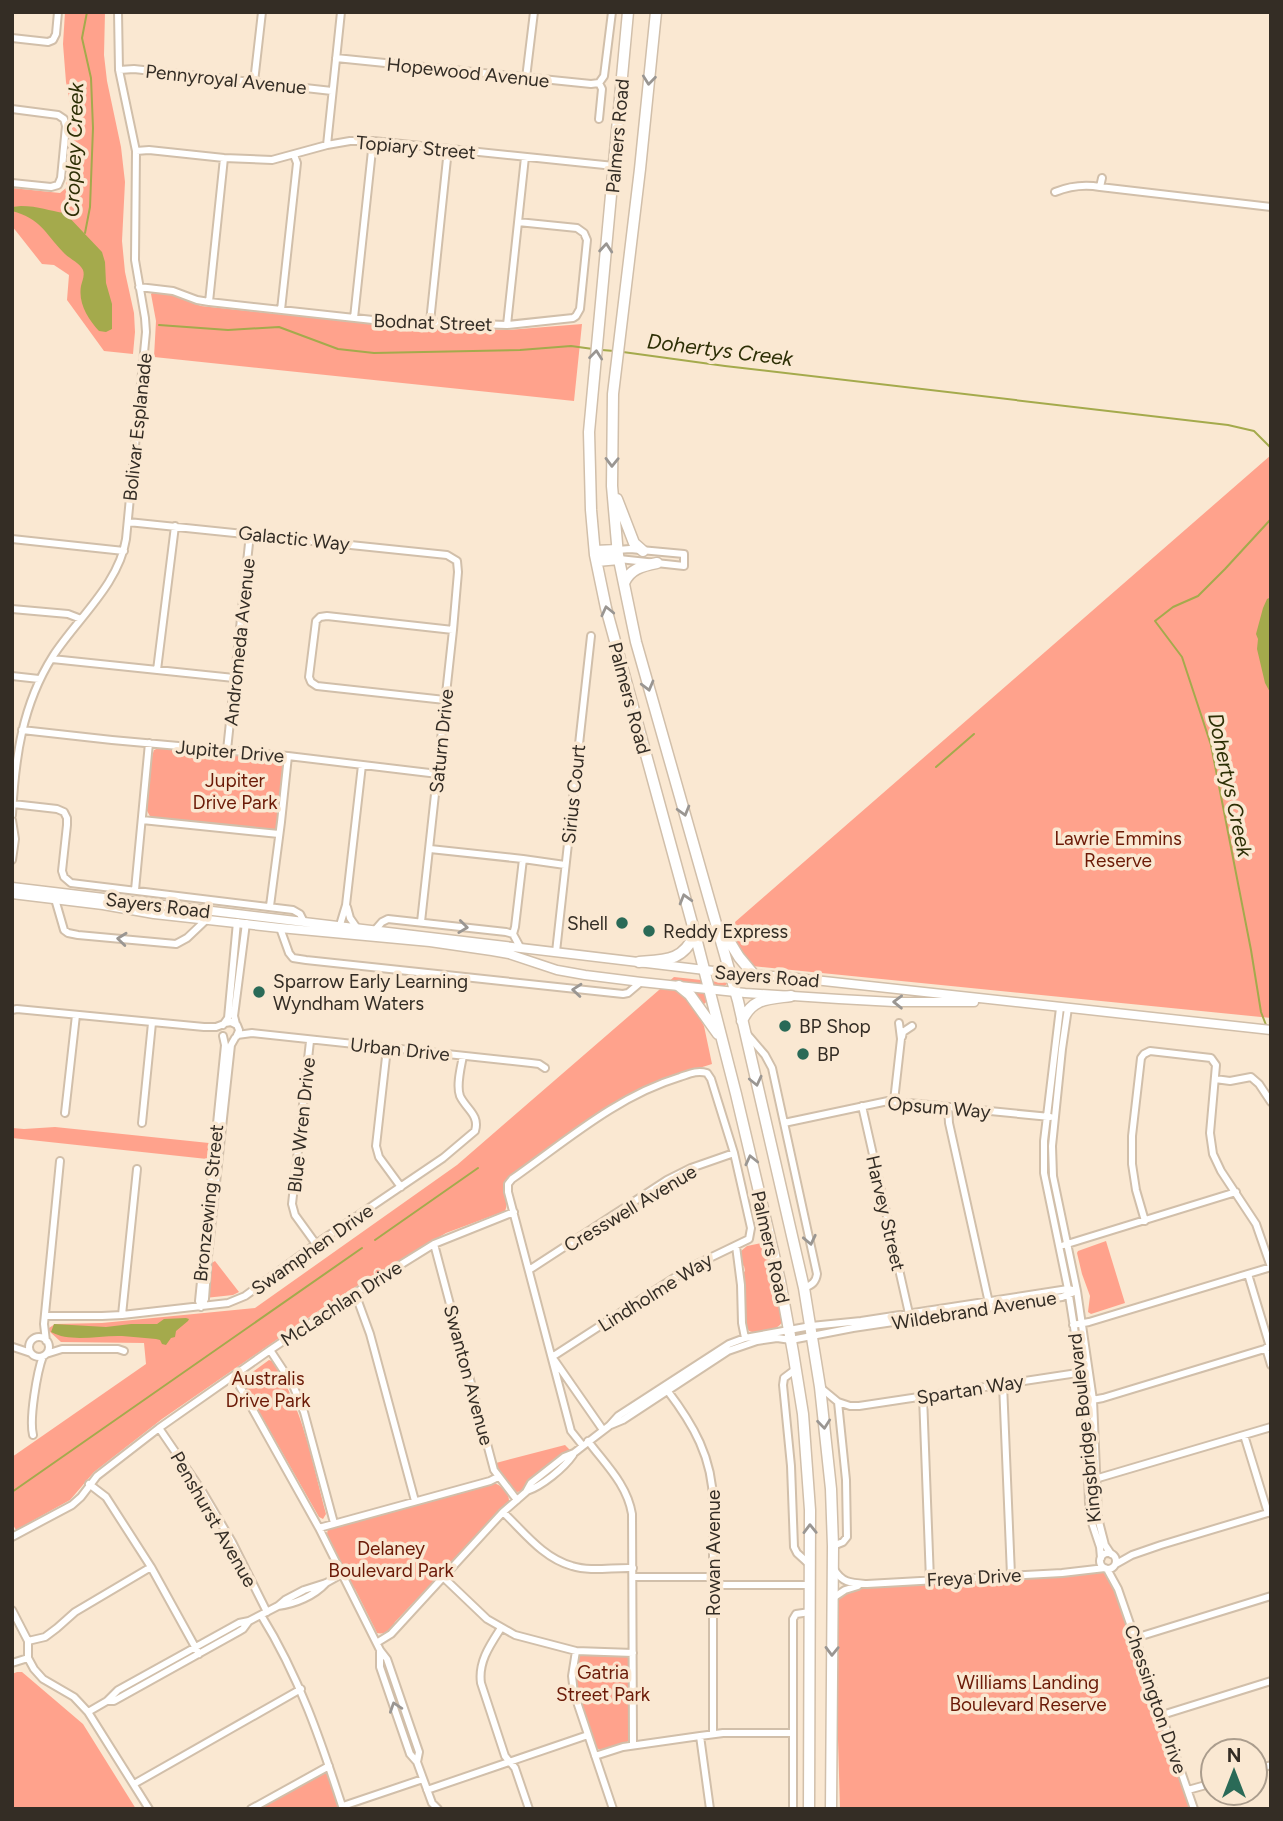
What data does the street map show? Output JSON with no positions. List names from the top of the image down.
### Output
{
  "streets": {
    "highway": ["Palmers Road"],
    "main road": ["Sayers Road"],
    "street": [
      "Hopewood Avenue",
      "Pennyroyal Avenue",
      "Topiary Street",
      "Bodnat Street",
      "Bolivar Esplanade",
      "Galactic Way",
      "Andromeda Avenue",
      "Saturn Drive",
      "Jupiter Drive",
      "Sirius Court",
      "Urban Drive",
      "Opsum Way",
      "Blue Wren Drive",
      "Bronzewing Street",
      "Cresswell Avenue",
      "Harvey Street",
      "Swamphen Drive",
      "Lindholme Way",
      "McLachlan Drive",
      "Wildebrand Avenue",
      "Swanton Avenue",
      "Spartan Way",
      "Kingsbridge Boulevard",
      "Penshurst Avenue",
      "Rowan Avenue",
      "Freya Drive",
      "Chessington Drive"
    ]
  },
  "crossings": [
    ["Pennyroyal Avenue", "Bolivar Esplanade"],
    ["Palmers Road", "Topiary Street"],
    ["Palmers Road", "Sayers Road"],
    ["Palmers Road", "Opsum Way"],
    ["Palmers Road", "Wildebrand Avenue"],
    ["Palmers Road", "Spartan Way"],
    ["Palmers Road", "Freya Drive"],
    ["Topiary Street", "Bolivar Esplanade"],
    ["Bodnat Street", "Bolivar Esplanade"],
    ["Bolivar Esplanade", "Galactic Way"],
    ["Bolivar Esplanade", "Jupiter Drive"],
    ["Bolivar Esplanade", "Sayers Road"],
    ["Galactic Way", "Andromeda Avenue"],
    ["Galactic Way", "Saturn Drive"],
    ["Andromeda Avenue", "Jupiter Drive"],
    ["Saturn Drive", "Jupiter Drive"],
    ["Saturn Drive", "Sayers Road"],
    ["Sirius Court", "Sayers Road"],
    ["Sayers Road", "Kingsbridge Boulevard"],
    ["Urban Drive", "Blue Wren Drive"],
    ["Urban Drive", "Bronzewing Street"],
    ["Urban Drive", "Swamphen Drive"],
    ["Opsum Way", "Harvey Street"],
    ["Opsum Way", "Kingsbridge Boulevard"],
    ["Blue Wren Drive", "Swamphen Drive"],
    ["Bronzewing Street", "Swamphen Drive"],
    ["Cresswell Avenue", "Lindholme Way"],
    ["Harvey Street", "Wildebrand Avenue"],
    ["McLachlan Drive", "Swanton Avenue"],
    ["McLachlan Drive", "Penshurst Avenue"],
    ["Wildebrand Avenue", "Swanton Avenue"],
    ["Wildebrand Avenue", "Kingsbridge Boulevard"],
    ["Wildebrand Avenue", "Rowan Avenue"],
    ["Spartan Way", "Kingsbridge Boulevard"],
    ["Kingsbridge Boulevard", "Freya Drive"],
    ["Kingsbridge Boulevard", "Chessington Drive"],
    ["Freya Drive", "Chessington Drive"]
  ],
  "water": ["Cropley Creek", "Dohertys Creek"],
  "parks": [
    "Jupiter Drive Park",
    "Lawrie Emmins Reserve",
    "Australis Drive Park",
    "Delaney Boulevard Park",
    "Gatria Street Park",
    "Williams Landing Boulevard Reserve"
  ],
  "places": [
    "Shell",
    "Reddy Express",
    "Sparrow Early Learning Wyndham Waters",
    "BP Shop",
    "BP"
  ],
  "north": "top"
}
